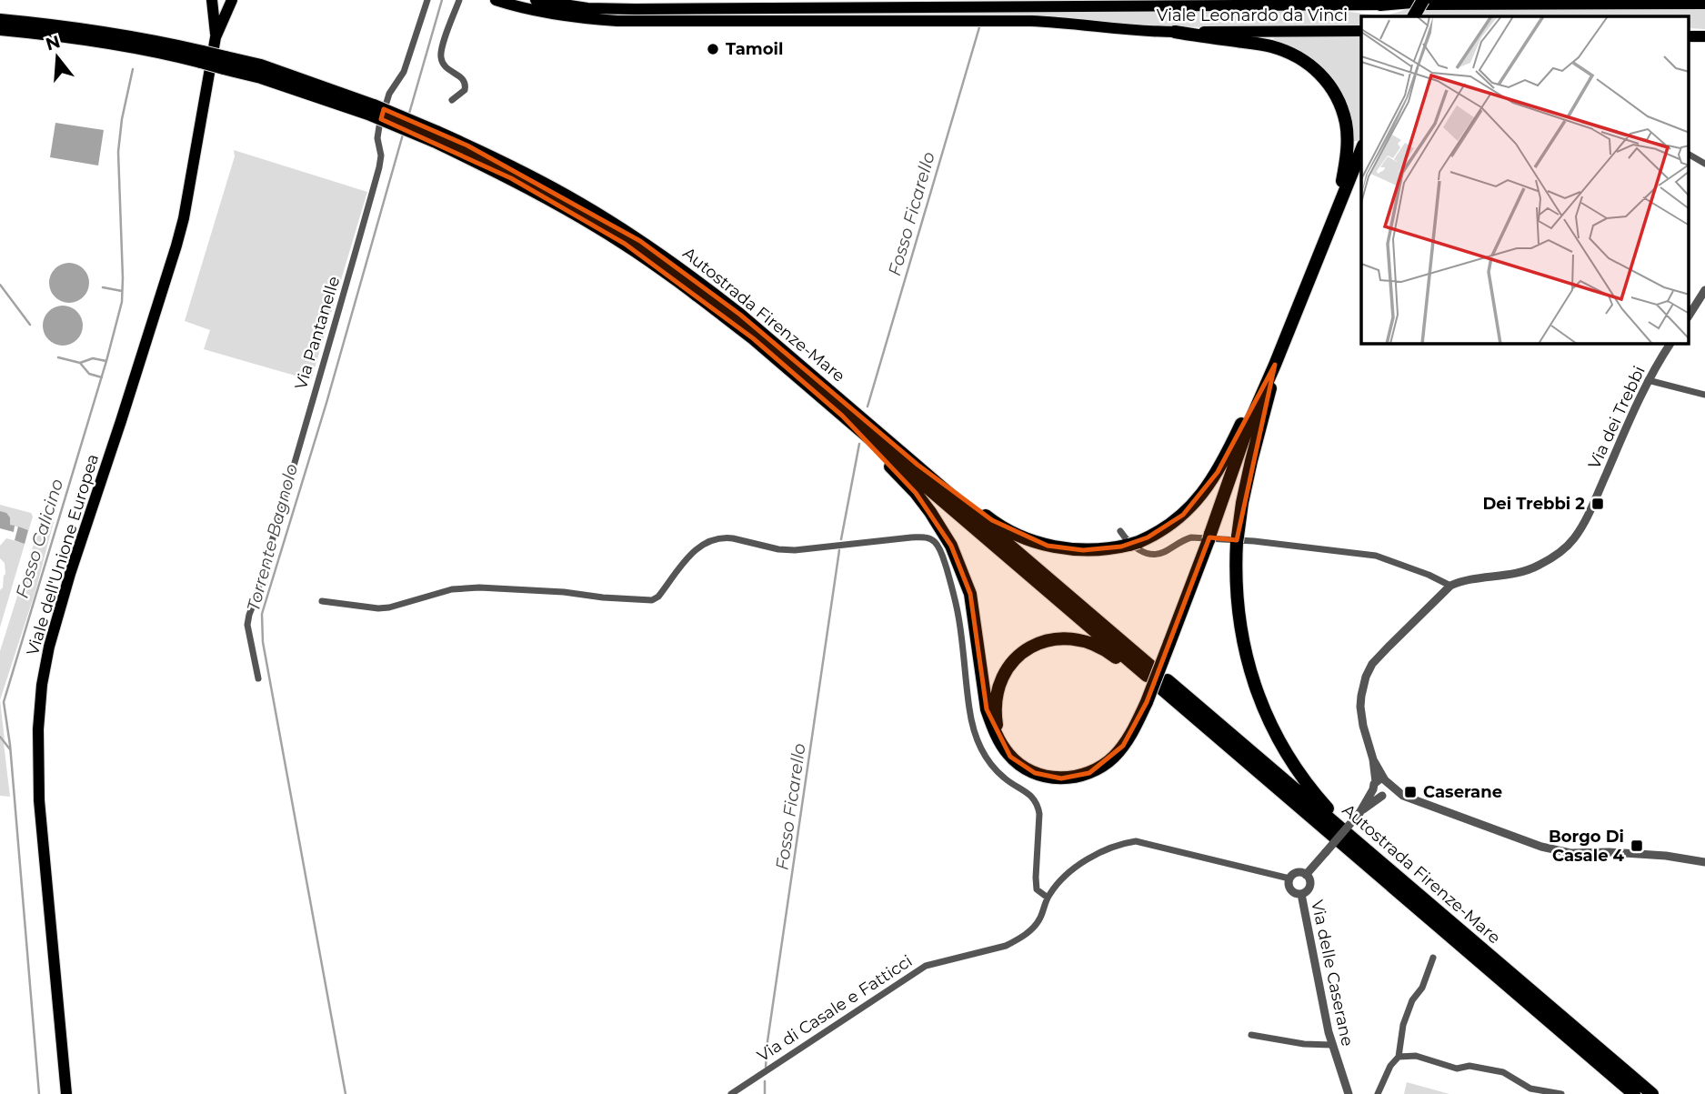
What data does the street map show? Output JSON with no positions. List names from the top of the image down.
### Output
{
  "streets": {
    "highway": ["Autostrada Firenze-Mare"],
    "main road": ["Viale Leonardo da Vinci", "Viale dell'Unione Europea"],
    "street": [
      "Via Pantanelle",
      "Via dei Trebbi",
      "Via delle Caserane",
      "Via di Casale e Fatticci"
    ]
  },
  "crossings": [
    ["Via delle Caserane", "Via di Casale e Fatticci"]
  ],
  "water": ["Fosso Ficarello", "Torrente Bagnolo", "Fosso Calicino"],
  "places": {
    "other": ["Tamoil"],
    "transit": ["Dei Trebbi 2", "Caserane", "Borgo Di Casale 4"]
  },
  "north": "top"
}
